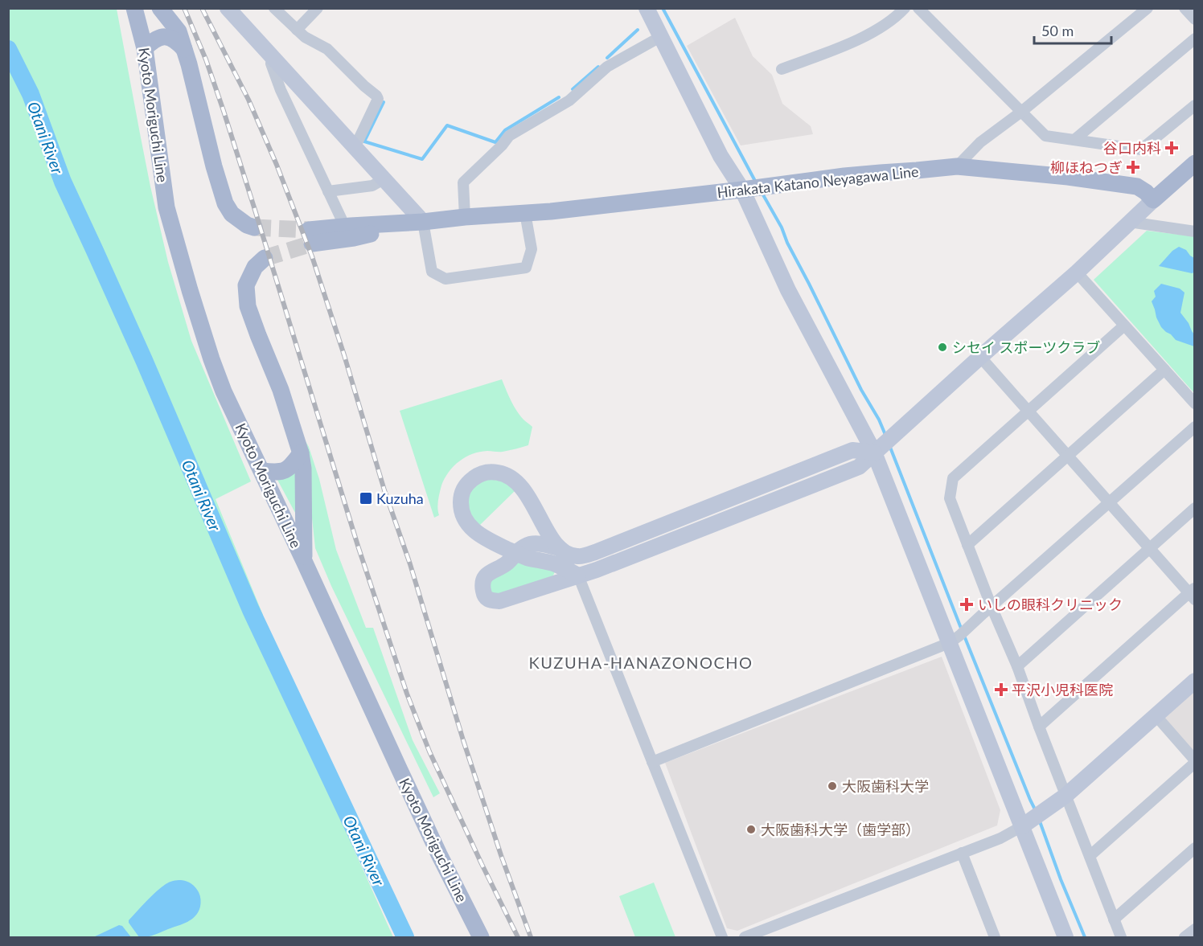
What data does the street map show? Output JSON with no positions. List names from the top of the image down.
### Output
{
  "streets": {
    "main road": ["Kyoto Moriguchi Line", "Hirakata Katano Neyagawa Line"]
  },
  "districts": ["KUZUHA-HANAZONOCHO"],
  "water": ["Otani River"],
  "places": {
    "health": [
      "谷口内科",
      "柳ほねつぎ",
      "いしの眼科クリニック",
      "平沢小児科医院"
    ],
    "other": ["シセイ スポーツクラブ", "大阪歯科大学", "大阪歯科大学（歯学部）"],
    "transit": ["Kuzuha"]
  },
  "scale_bar": "50 m"
}
